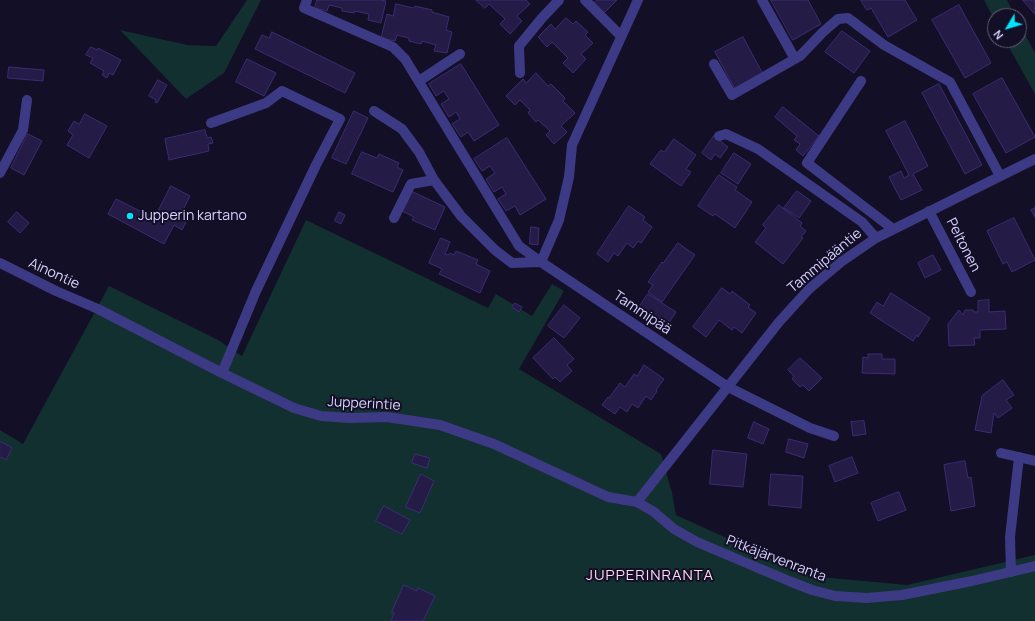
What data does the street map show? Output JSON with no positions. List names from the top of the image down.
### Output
{
  "streets": {
    "street": [
      "Peltonen",
      "Tammipääntie",
      "Ainontie",
      "Tammipää",
      "Jupperintie",
      "Pitkäjärvenranta"
    ]
  },
  "crossings": [
    ["Peltonen", "Tammipääntie"],
    ["Tammipääntie", "Tammipää"],
    ["Tammipääntie", "Jupperintie"],
    ["Tammipääntie", "Pitkäjärvenranta"],
    ["Ainontie", "Jupperintie"],
    ["Jupperintie", "Pitkäjärvenranta"]
  ],
  "districts": ["JUPPERINRANTA"],
  "places": ["Jupperin kartano"],
  "north": "bottom left"
}
